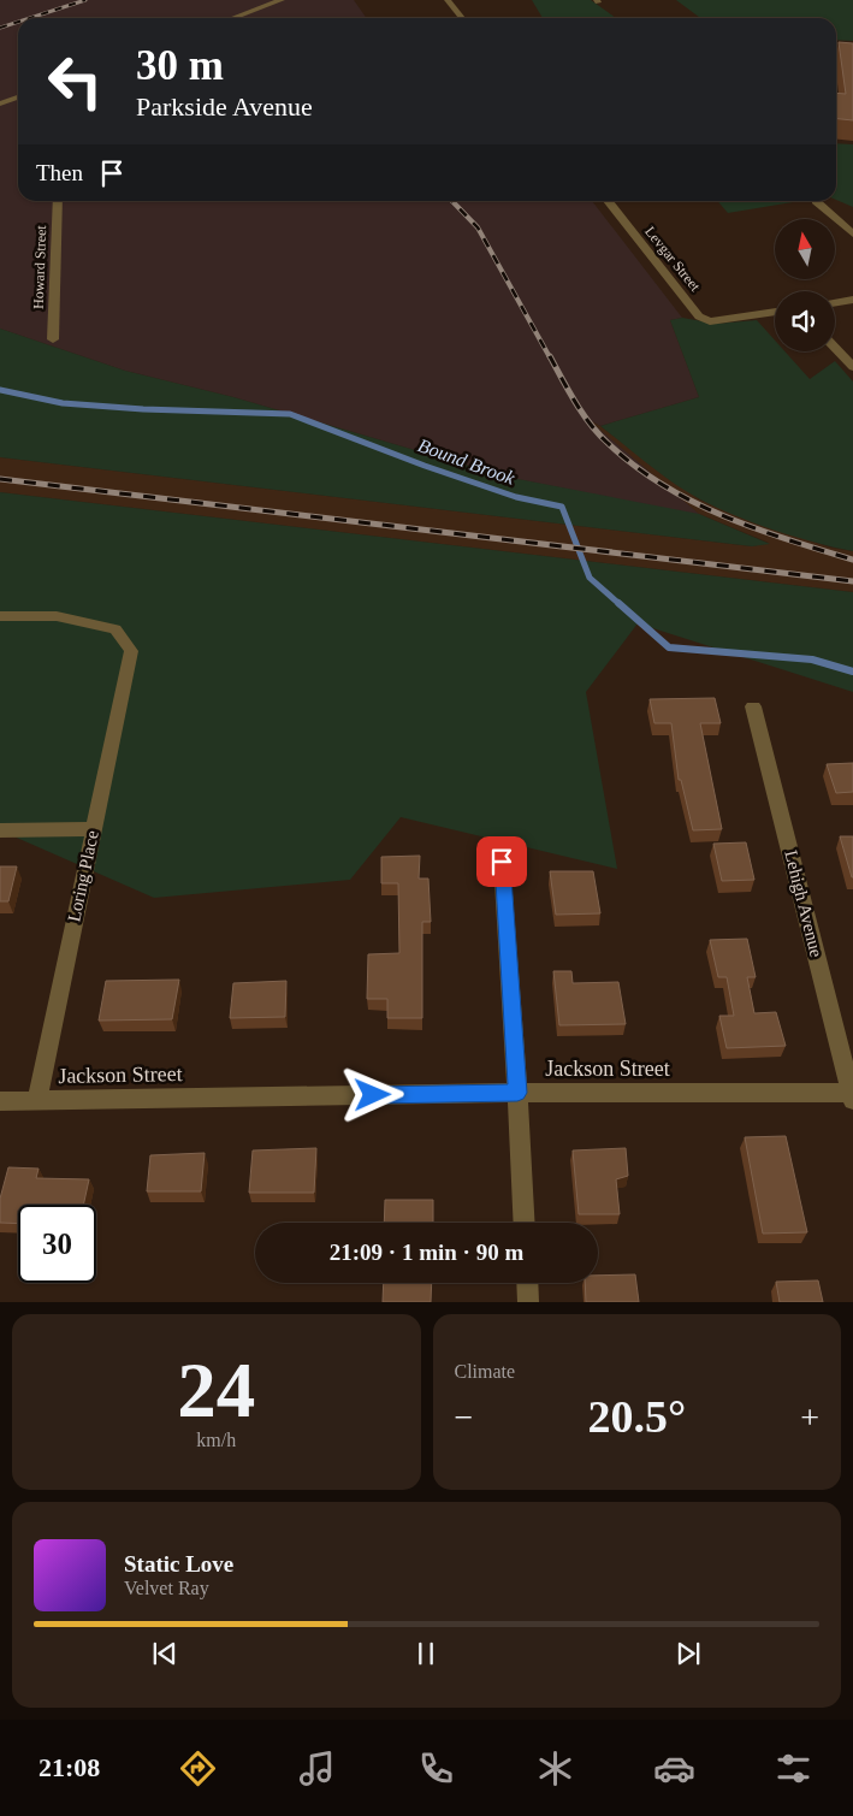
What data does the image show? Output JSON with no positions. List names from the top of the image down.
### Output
{
  "streets": {
    "street": [
      "Levgar Street",
      "Howard Street",
      "Loring Place",
      "Lehigh Avenue",
      "Jackson Street"
    ]
  },
  "crossings": [
    ["Loring Place", "Jackson Street"],
    ["Lehigh Avenue", "Jackson Street"]
  ],
  "water": ["Bound Brook"],
  "north": "top",
  "page": {
    "turn": ["30 m", "Parkside Avenue"],
    "then": "Then",
    "limit": "30",
    "trip": "21:09 · 1 min · 90 m",
    "tile": [
      ["24", "km/h"],
      "Climate"
    ],
    "heat": ["−", "20.5°", "+"],
    "song": ["Static Love", "Velvet Ray"],
    "tabs": "21:08"
  }
}
